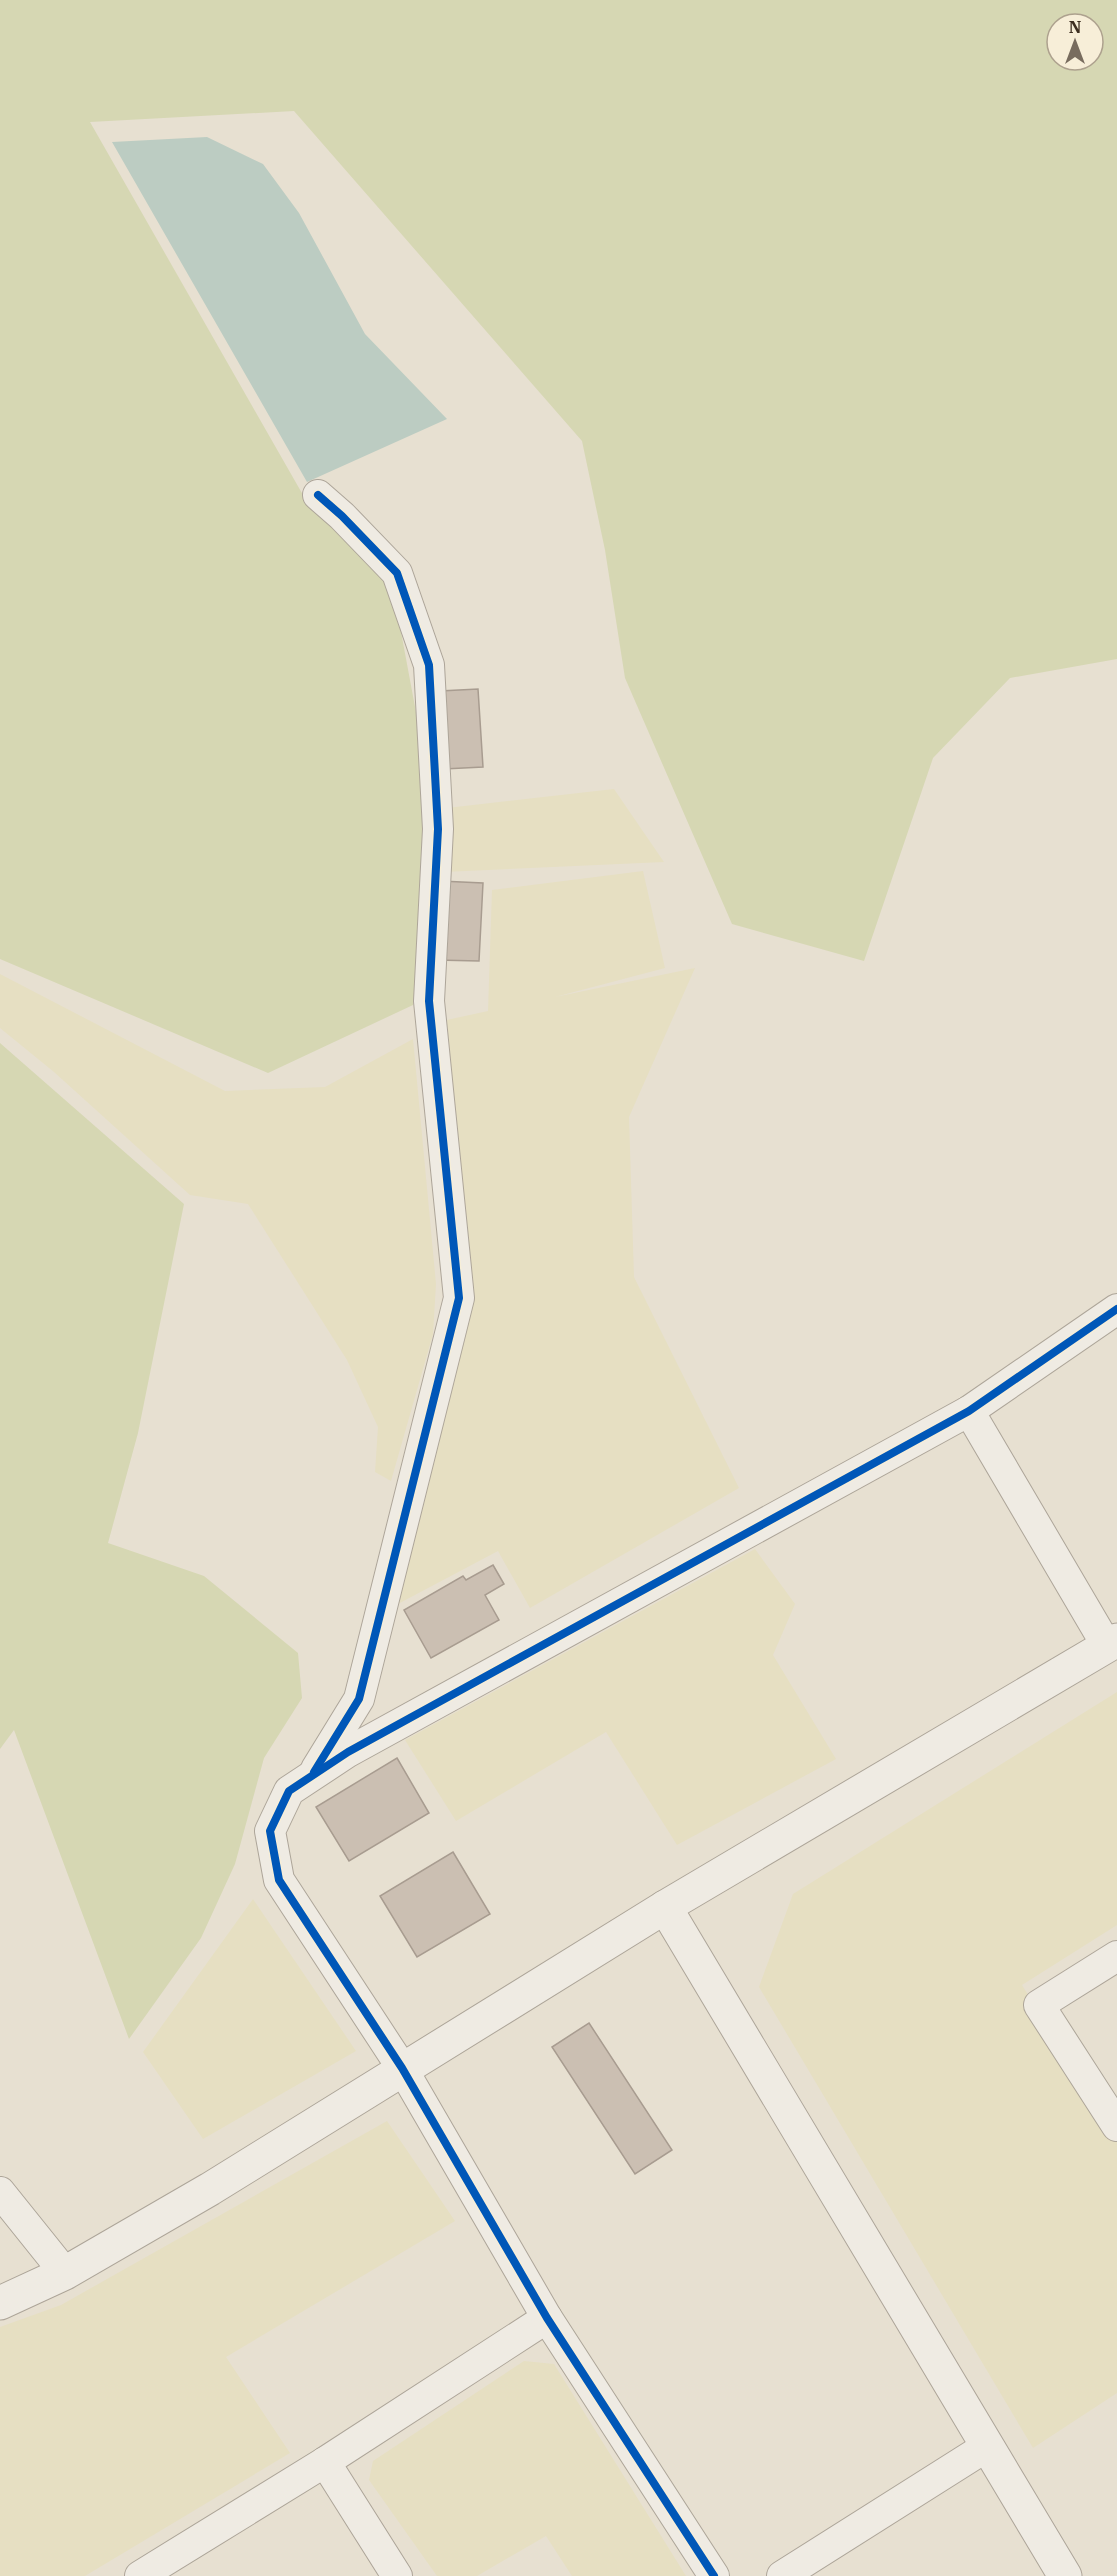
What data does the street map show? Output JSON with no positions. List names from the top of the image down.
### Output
{
  "north": "top"
}
